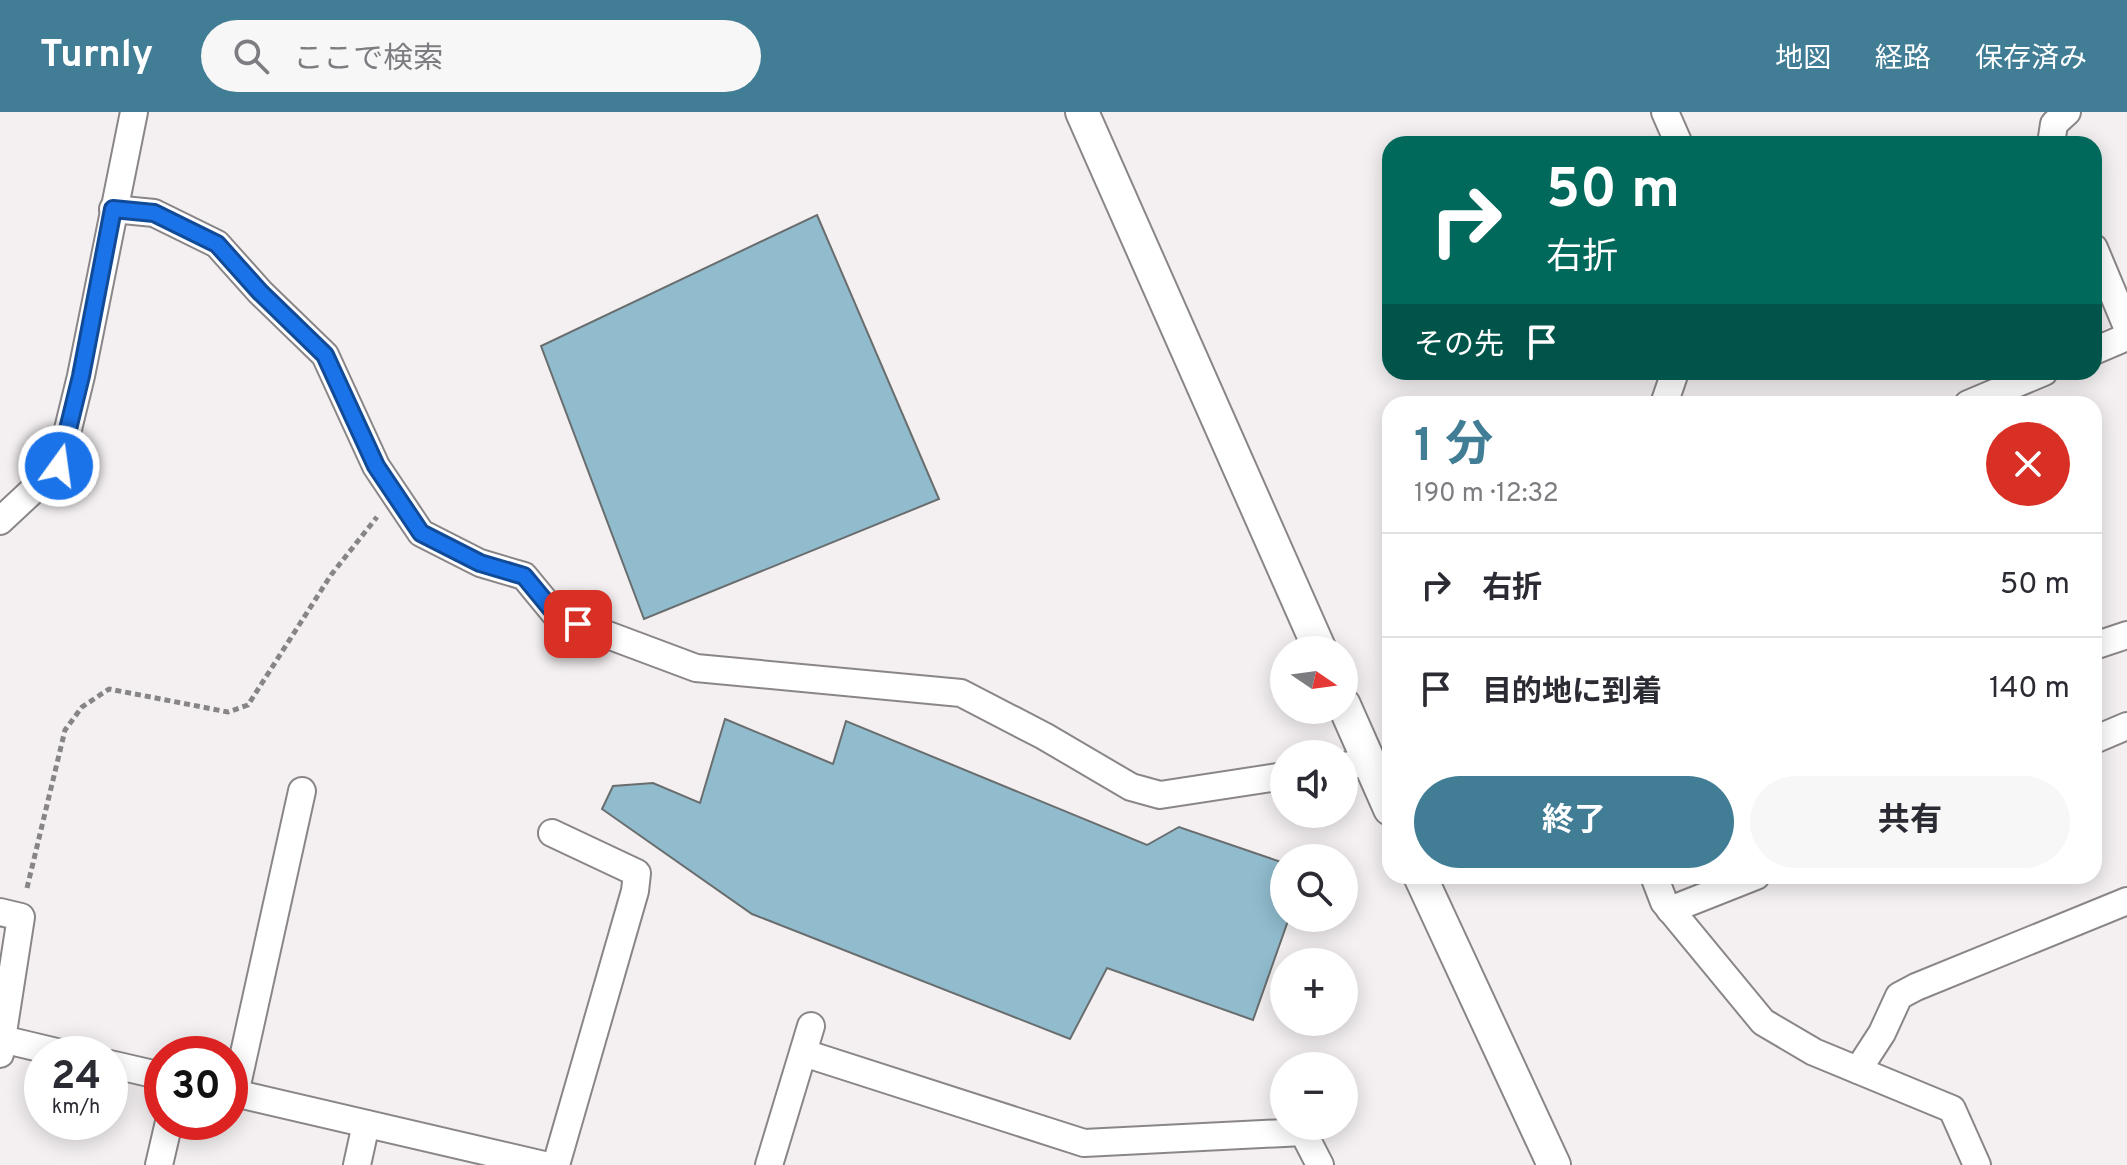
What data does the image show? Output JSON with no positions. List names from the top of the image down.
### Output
{
  "north": "right",
  "page": {
    "header": "Turnly",
    "search": "ここで検索",
    "nav": ["地図", "経路", "保存済み"],
    "turn": ["50 m", "右折"],
    "then": "その先",
    "heading": ["1 分", "190 m · 12:32"],
    "list": [
      {
        "name": "右折",
        "value": "50 m"
      },
      {
        "name": "目的地に到着",
        "value": "140 m"
      }
    ],
    "map_buttons": ["+", "−"],
    "buttons": ["終了", "共有"],
    "speed": "24 km/h",
    "limit": "30"
  }
}
